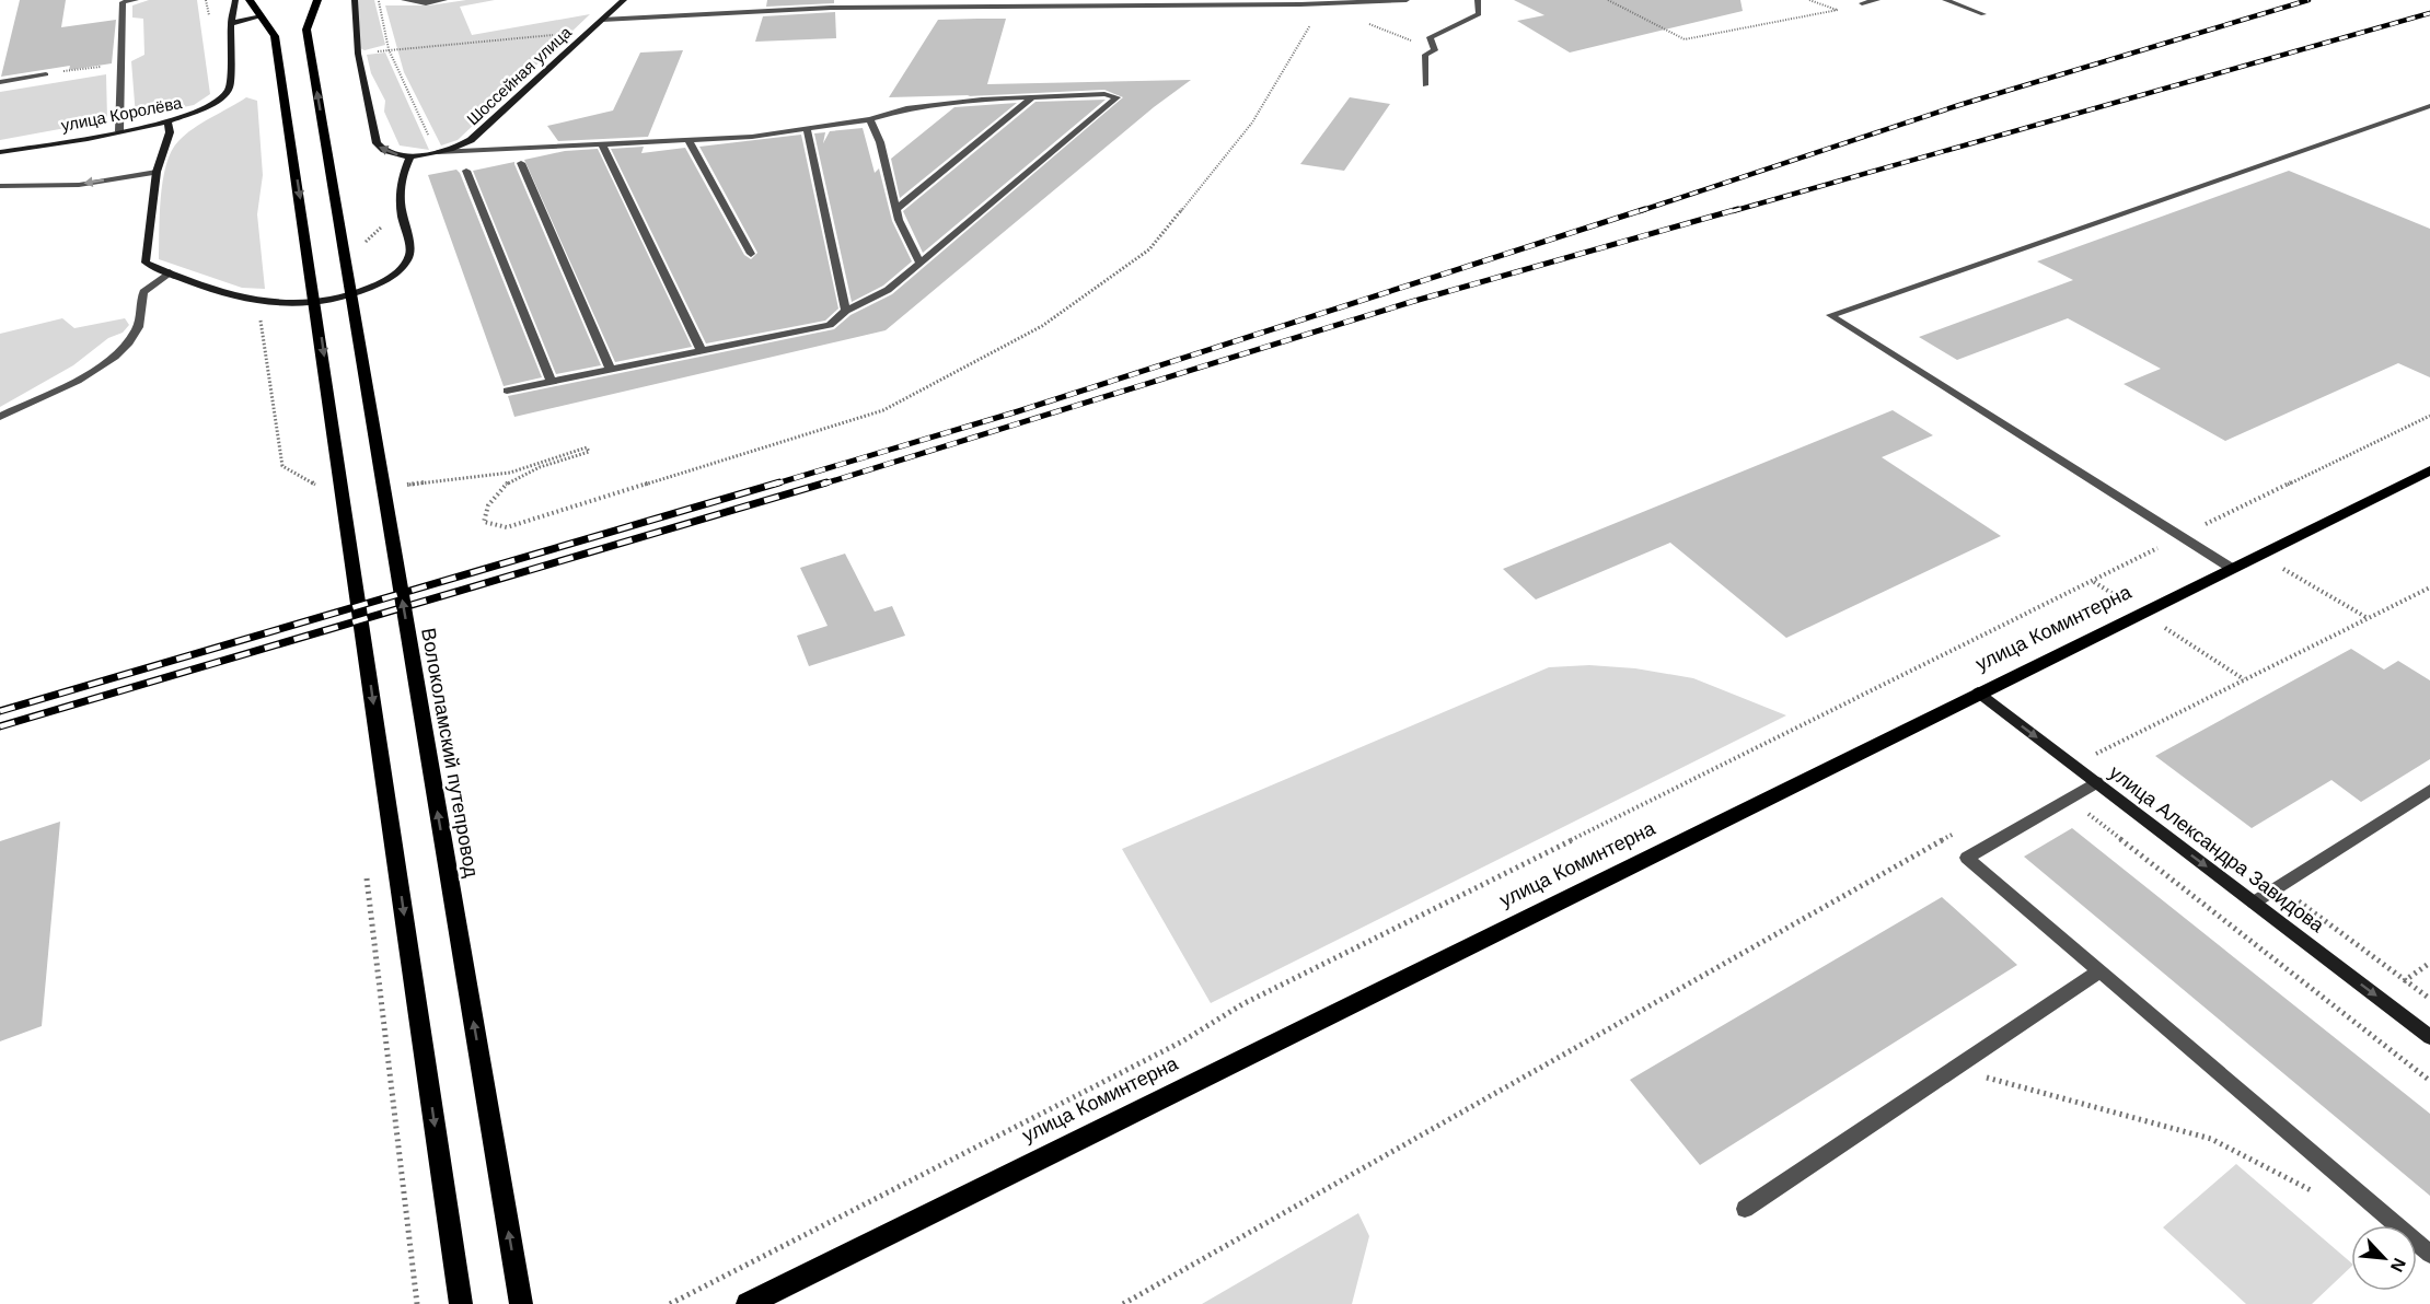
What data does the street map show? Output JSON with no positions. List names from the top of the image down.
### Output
{
  "streets": {
    "main road": [
      "Шоссейная улица",
      "улица Королёва",
      "улица Коминтерна",
      "Волоколамский путепровод",
      "улица Александра Завидова"
    ]
  },
  "crossings": [
    ["улица Коминтерна", "улица Александра Завидова"]
  ],
  "one_way": ["улица Александра Завидова"],
  "north": "bottom right"
}
